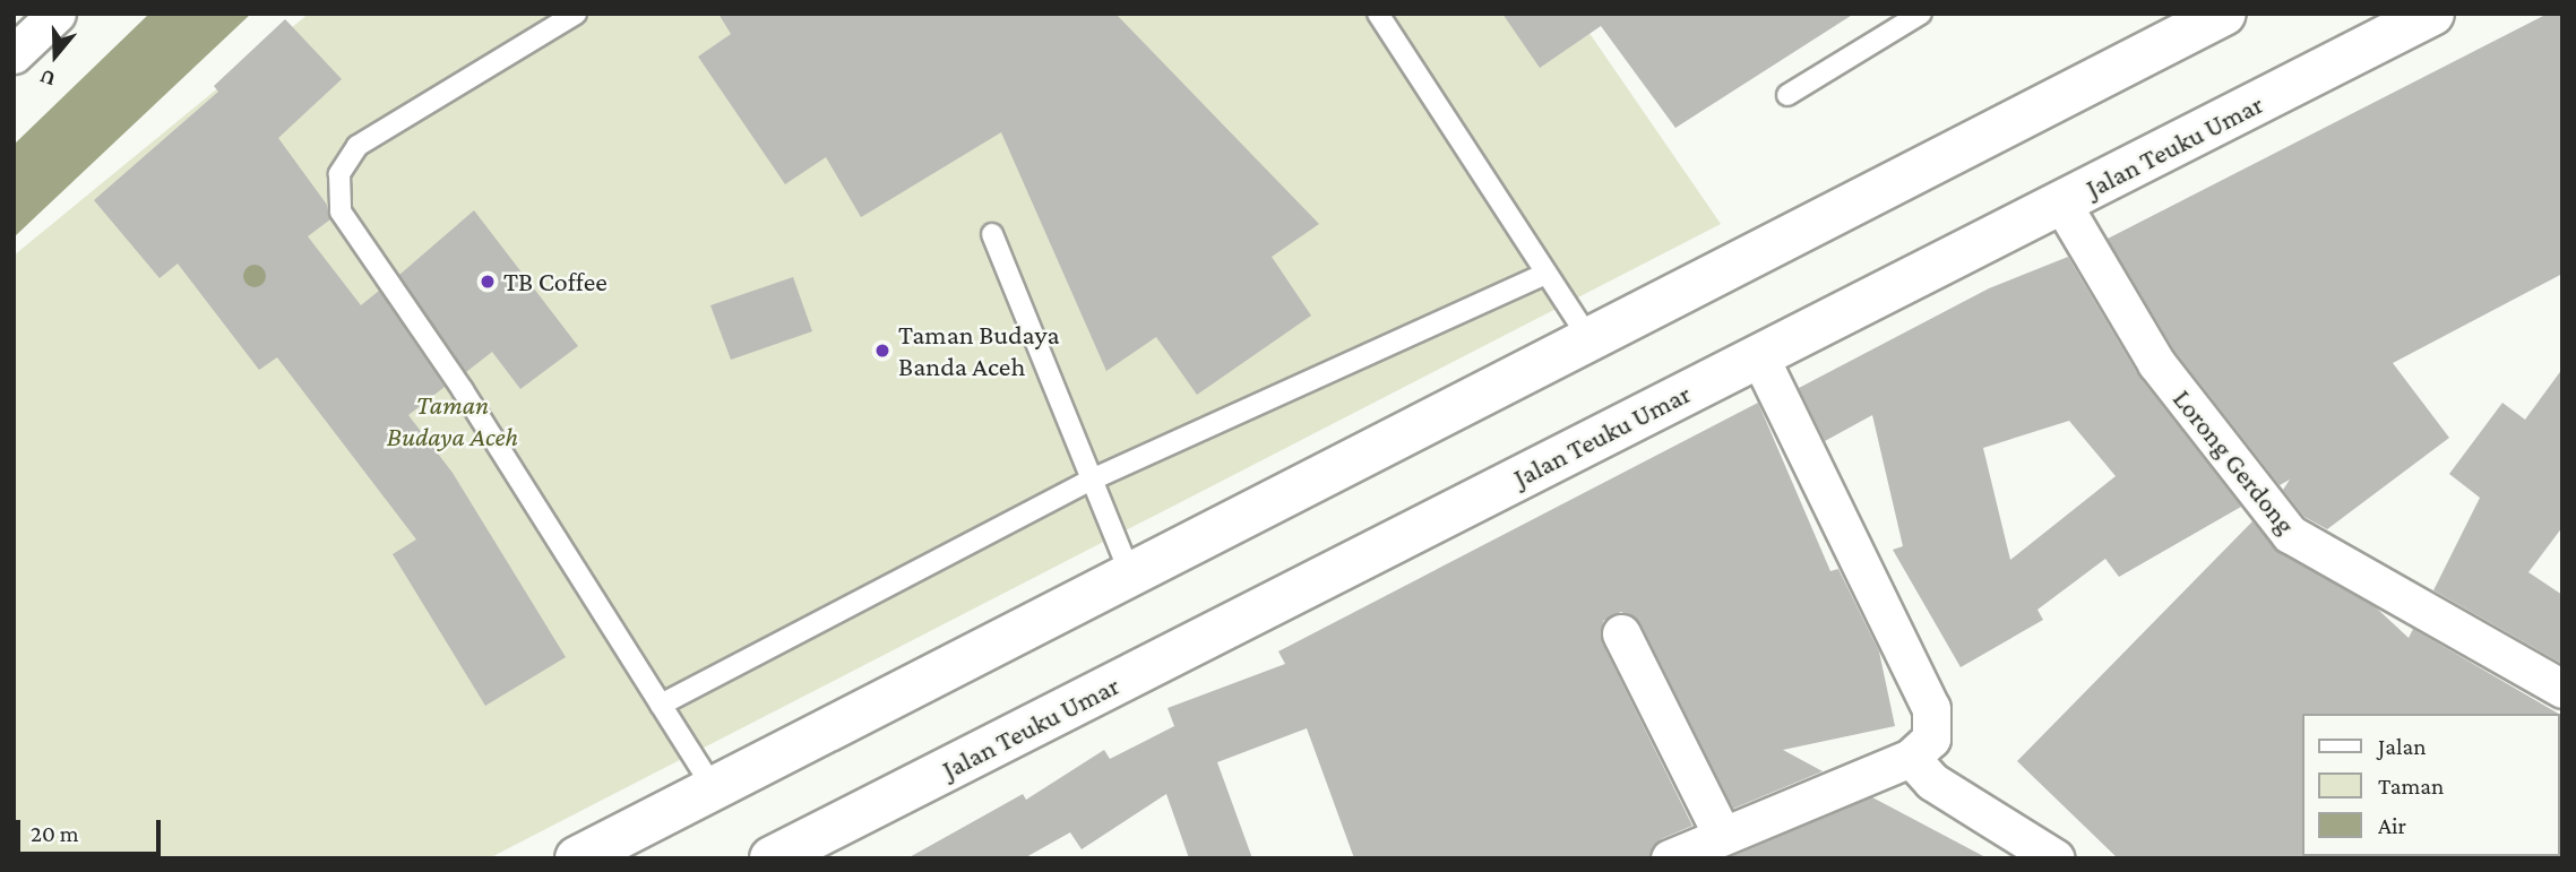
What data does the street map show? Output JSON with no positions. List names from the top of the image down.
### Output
{
  "streets": {
    "highway": ["Jalan Teuku Umar"],
    "street": ["Lorong Gerdong"]
  },
  "crossings": [
    ["Jalan Teuku Umar", "Lorong Gerdong"]
  ],
  "parks": ["Taman Budaya Aceh"],
  "places": ["TB Coffee", "Taman Budaya Banda Aceh"],
  "legend": ["Jalan", "Taman", "Air"],
  "scale_bar": "20 m",
  "north": "bottom"
}
